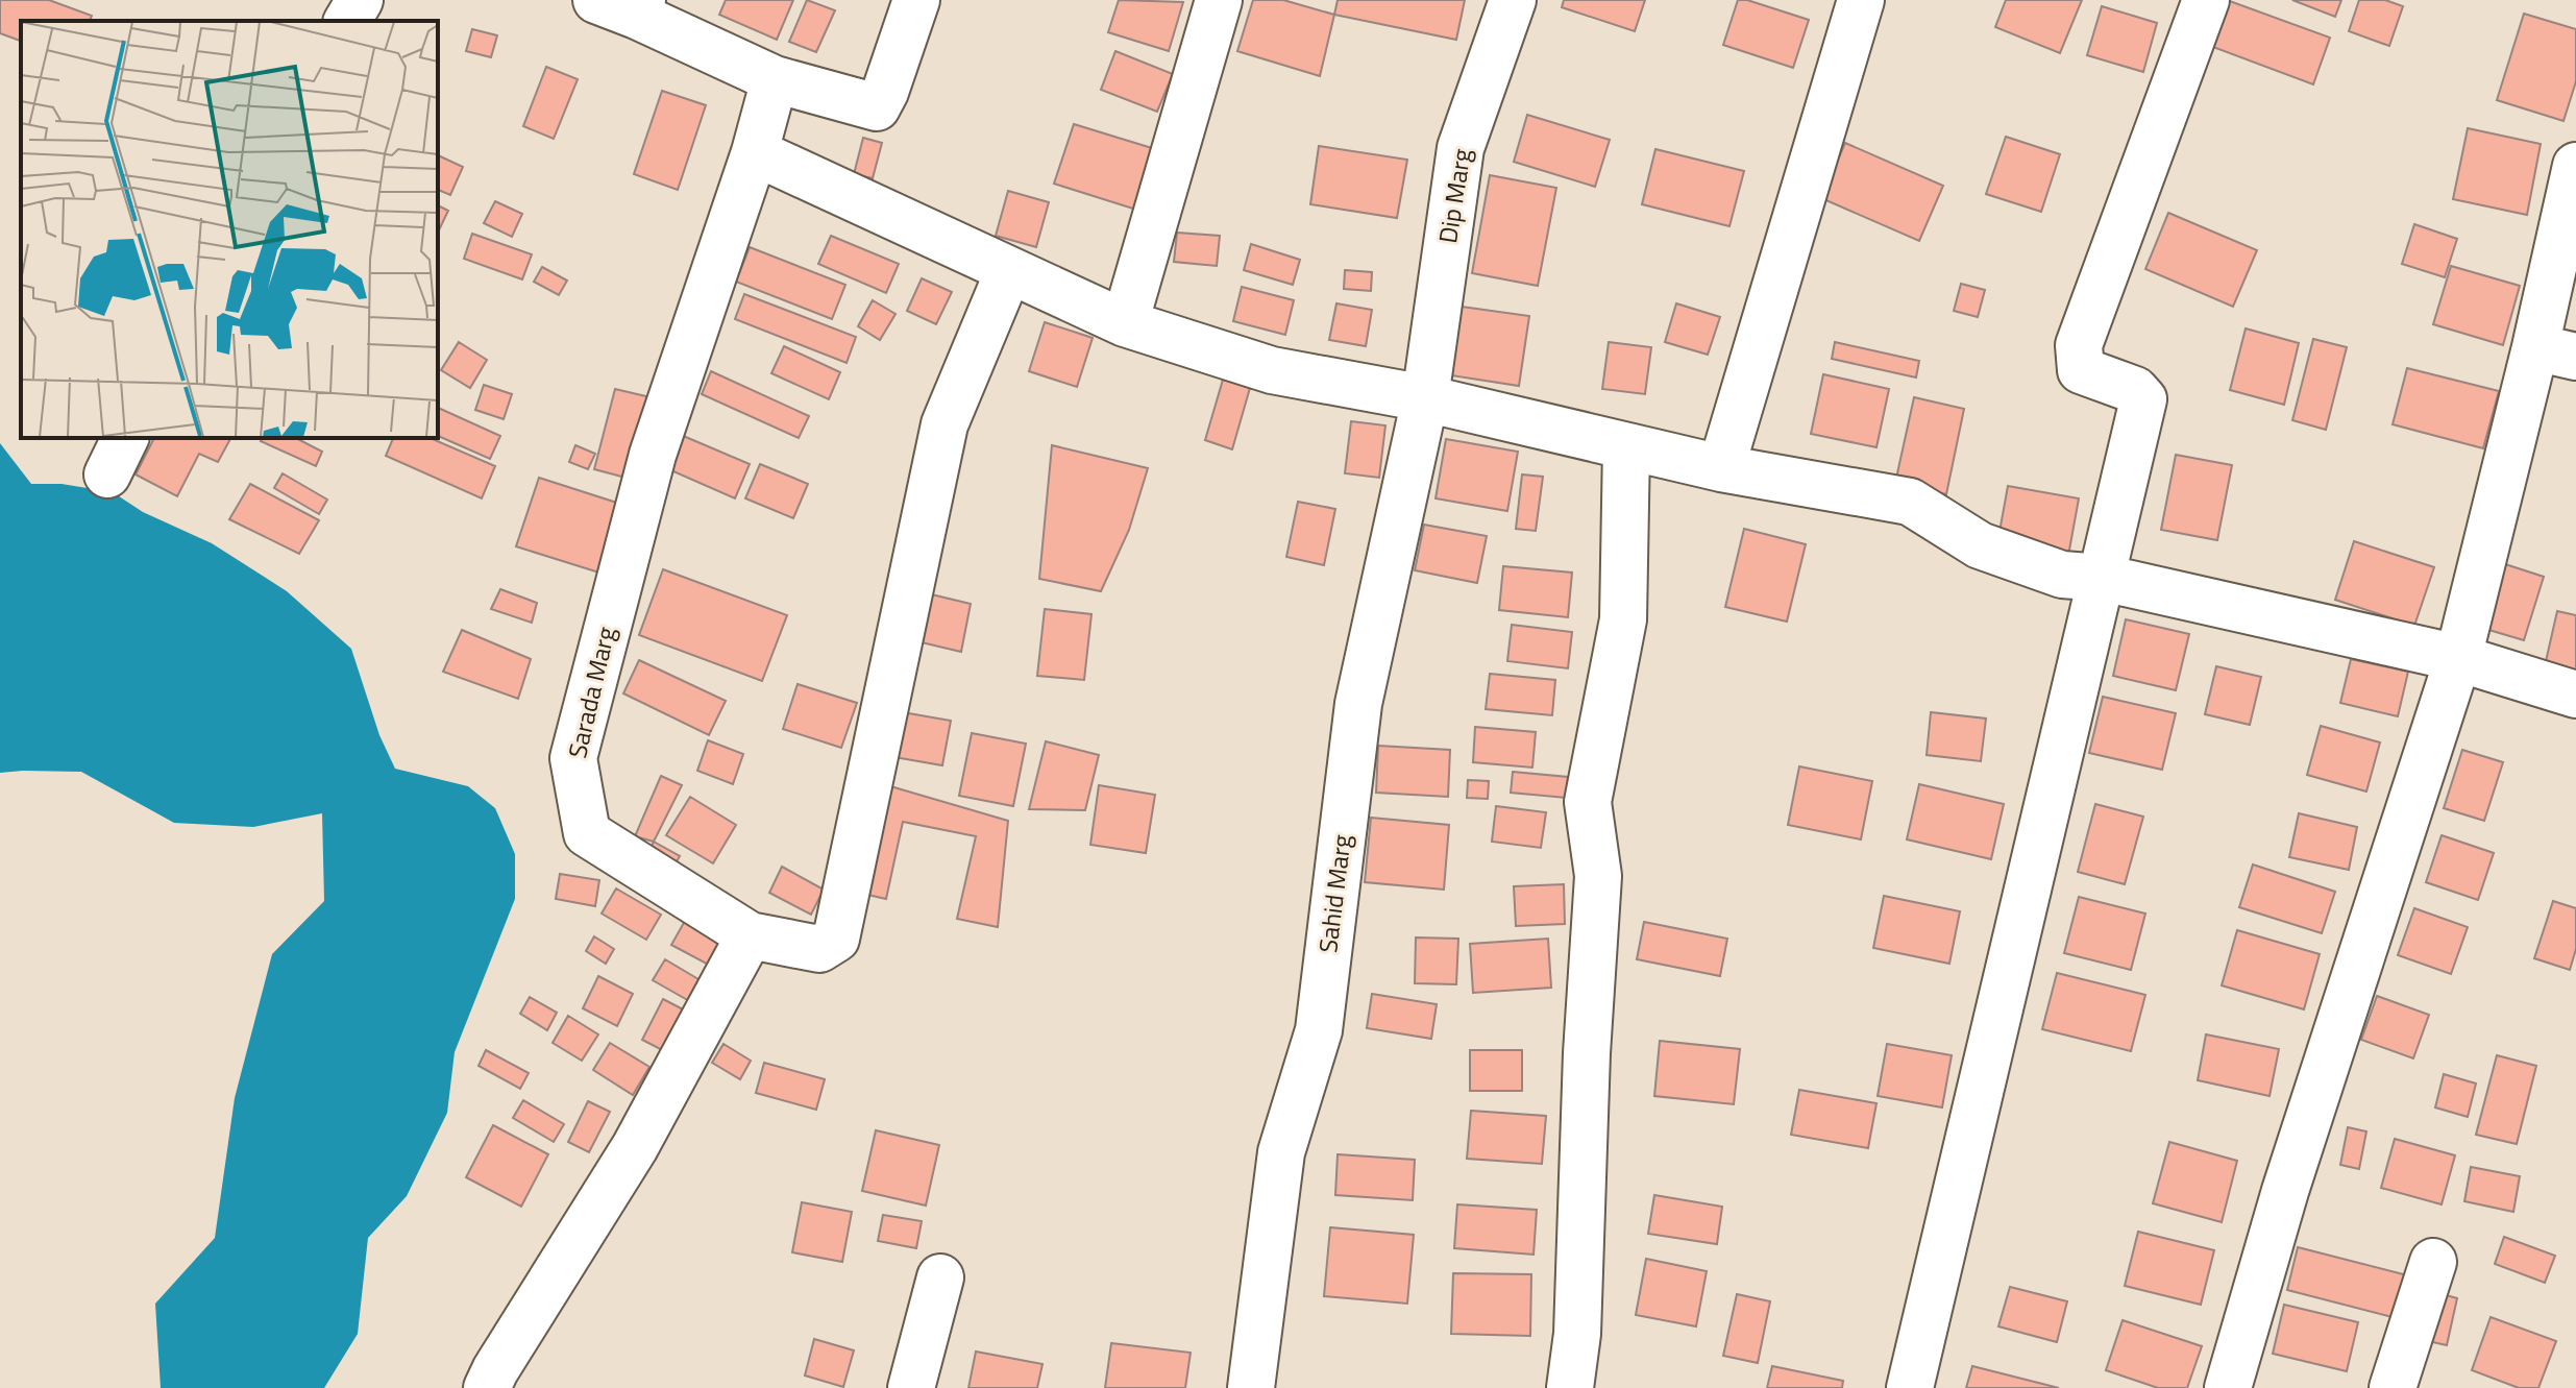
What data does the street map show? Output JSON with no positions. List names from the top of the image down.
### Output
{
  "streets": {
    "street": ["Dip Marg", "Sarada Marg", "Sahid Marg"]
  },
  "crossings": [
    ["Dip Marg", "Sahid Marg"]
  ]
}
